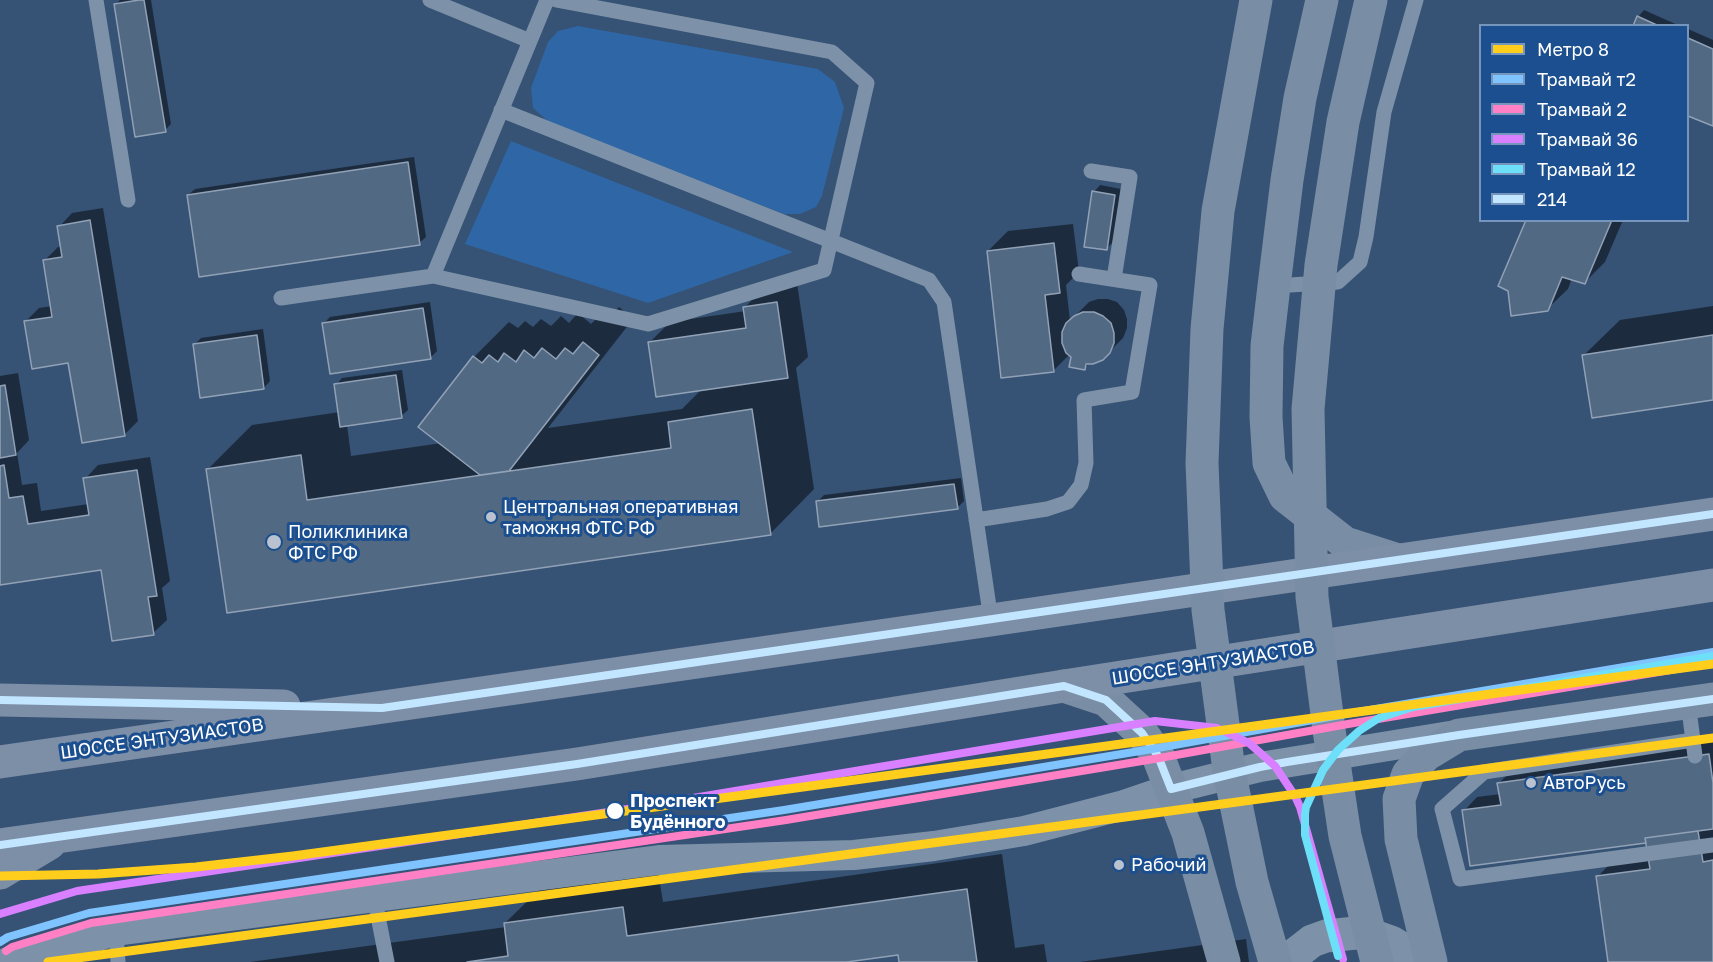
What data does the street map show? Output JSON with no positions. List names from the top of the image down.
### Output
{
  "streets": {
    "main road": ["ШОССЕ ЭНТУЗИАСТОВ"]
  },
  "places": [
    "Центральная оперативная таможня ФТС РФ",
    "Поликлиника ФТС РФ",
    "АвтоРусь",
    "Проспект Будённого",
    "Рабочий"
  ],
  "lines": [
    "transit line 214",
    "tram line т2",
    "tram line 12",
    "tram line 2",
    "metro line 8",
    "tram line 36"
  ],
  "legend": [
    "Метро 8",
    "Трамвай т2",
    "Трамвай 2",
    "Трамвай 36",
    "Трамвай 12",
    "214"
  ]
}
